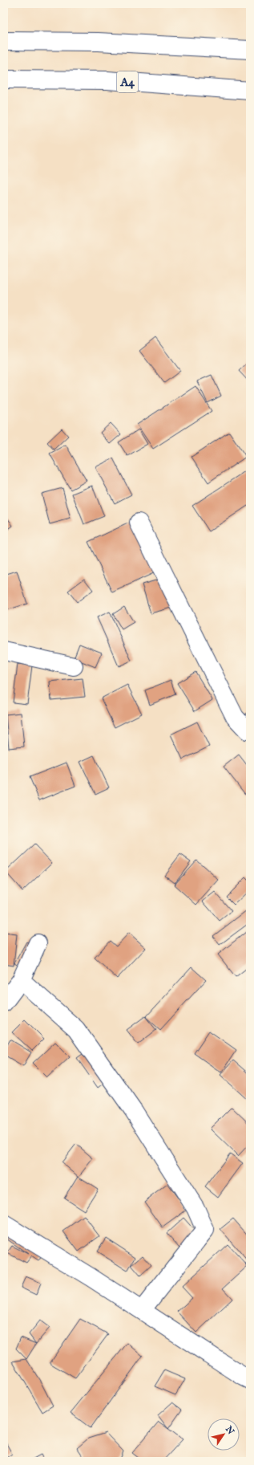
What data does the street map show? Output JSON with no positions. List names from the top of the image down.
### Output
{
  "streets": {
    "main road": ["A4"]
  },
  "north": "top right"
}
